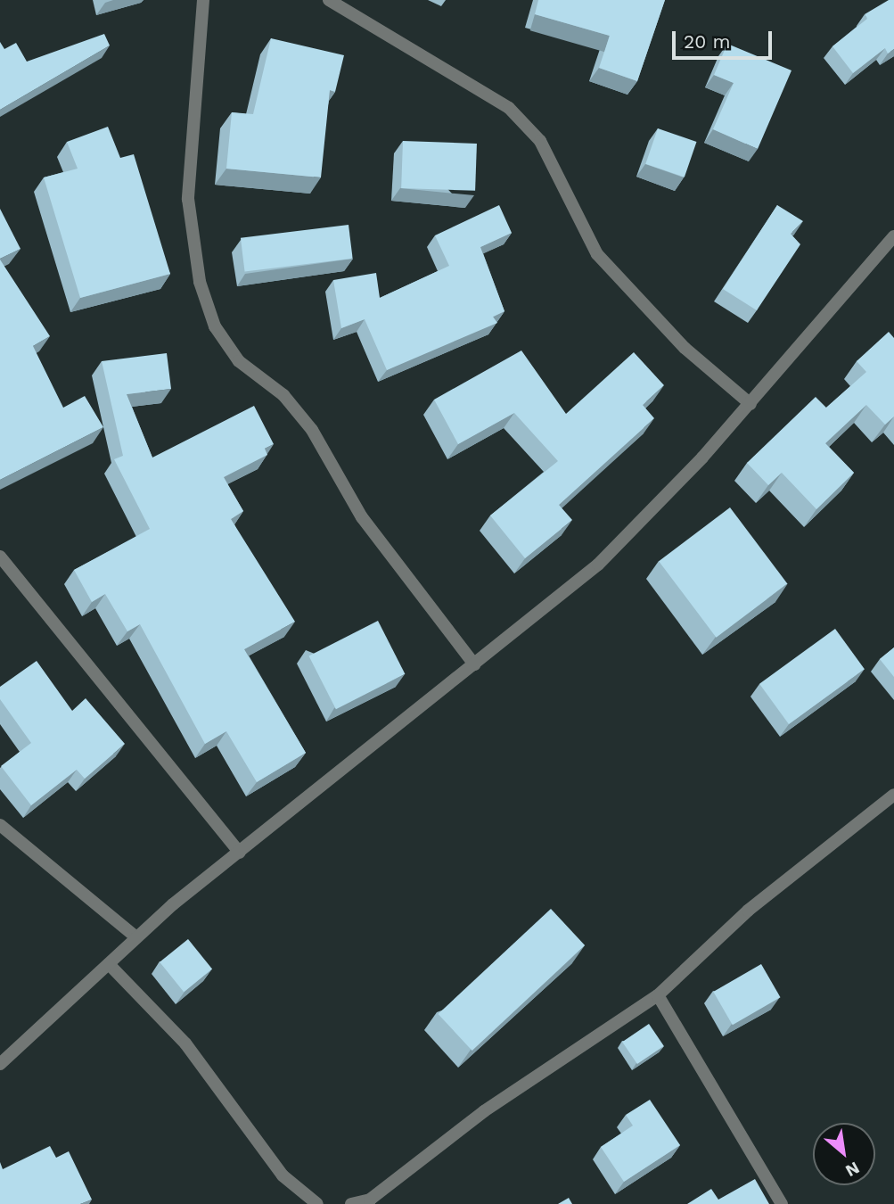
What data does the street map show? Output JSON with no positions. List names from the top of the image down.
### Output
{
  "scale_bar": "20 m",
  "north": "bottom right"
}
